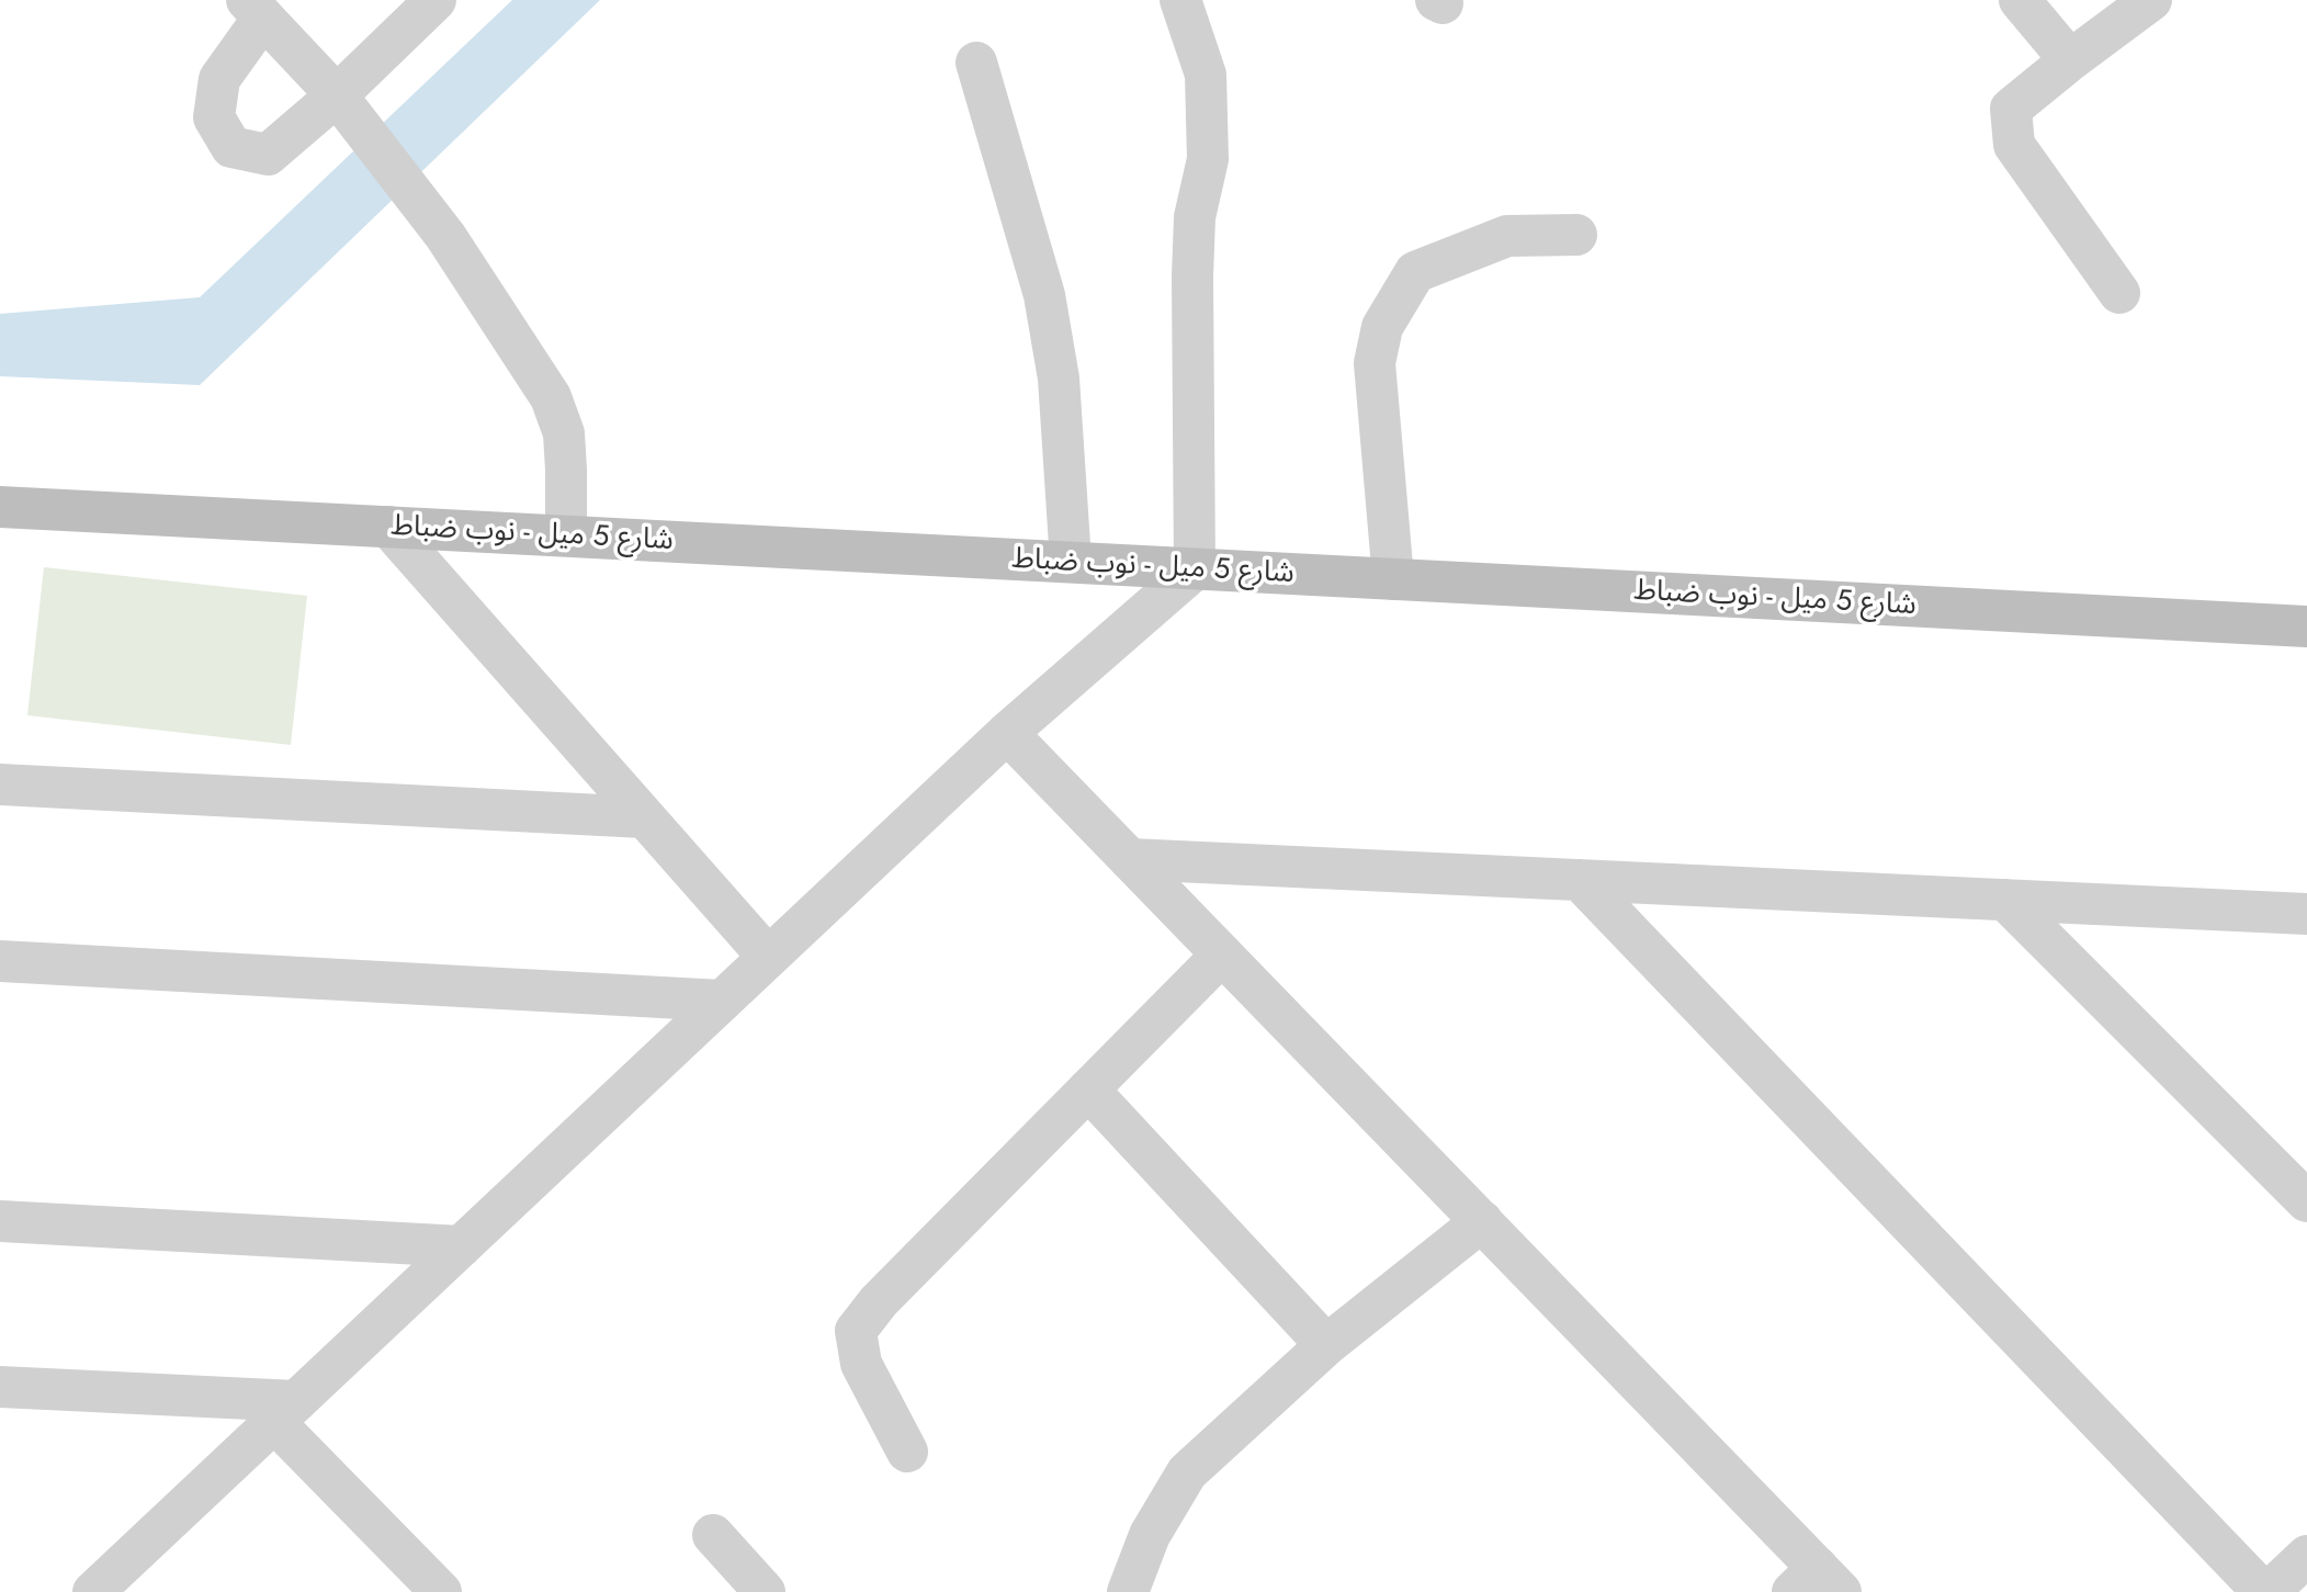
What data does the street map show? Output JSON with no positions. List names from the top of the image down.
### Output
{
  "streets": {
    "main road": ["شارع 5 ميل - نوب ضباط"]
  }
}
